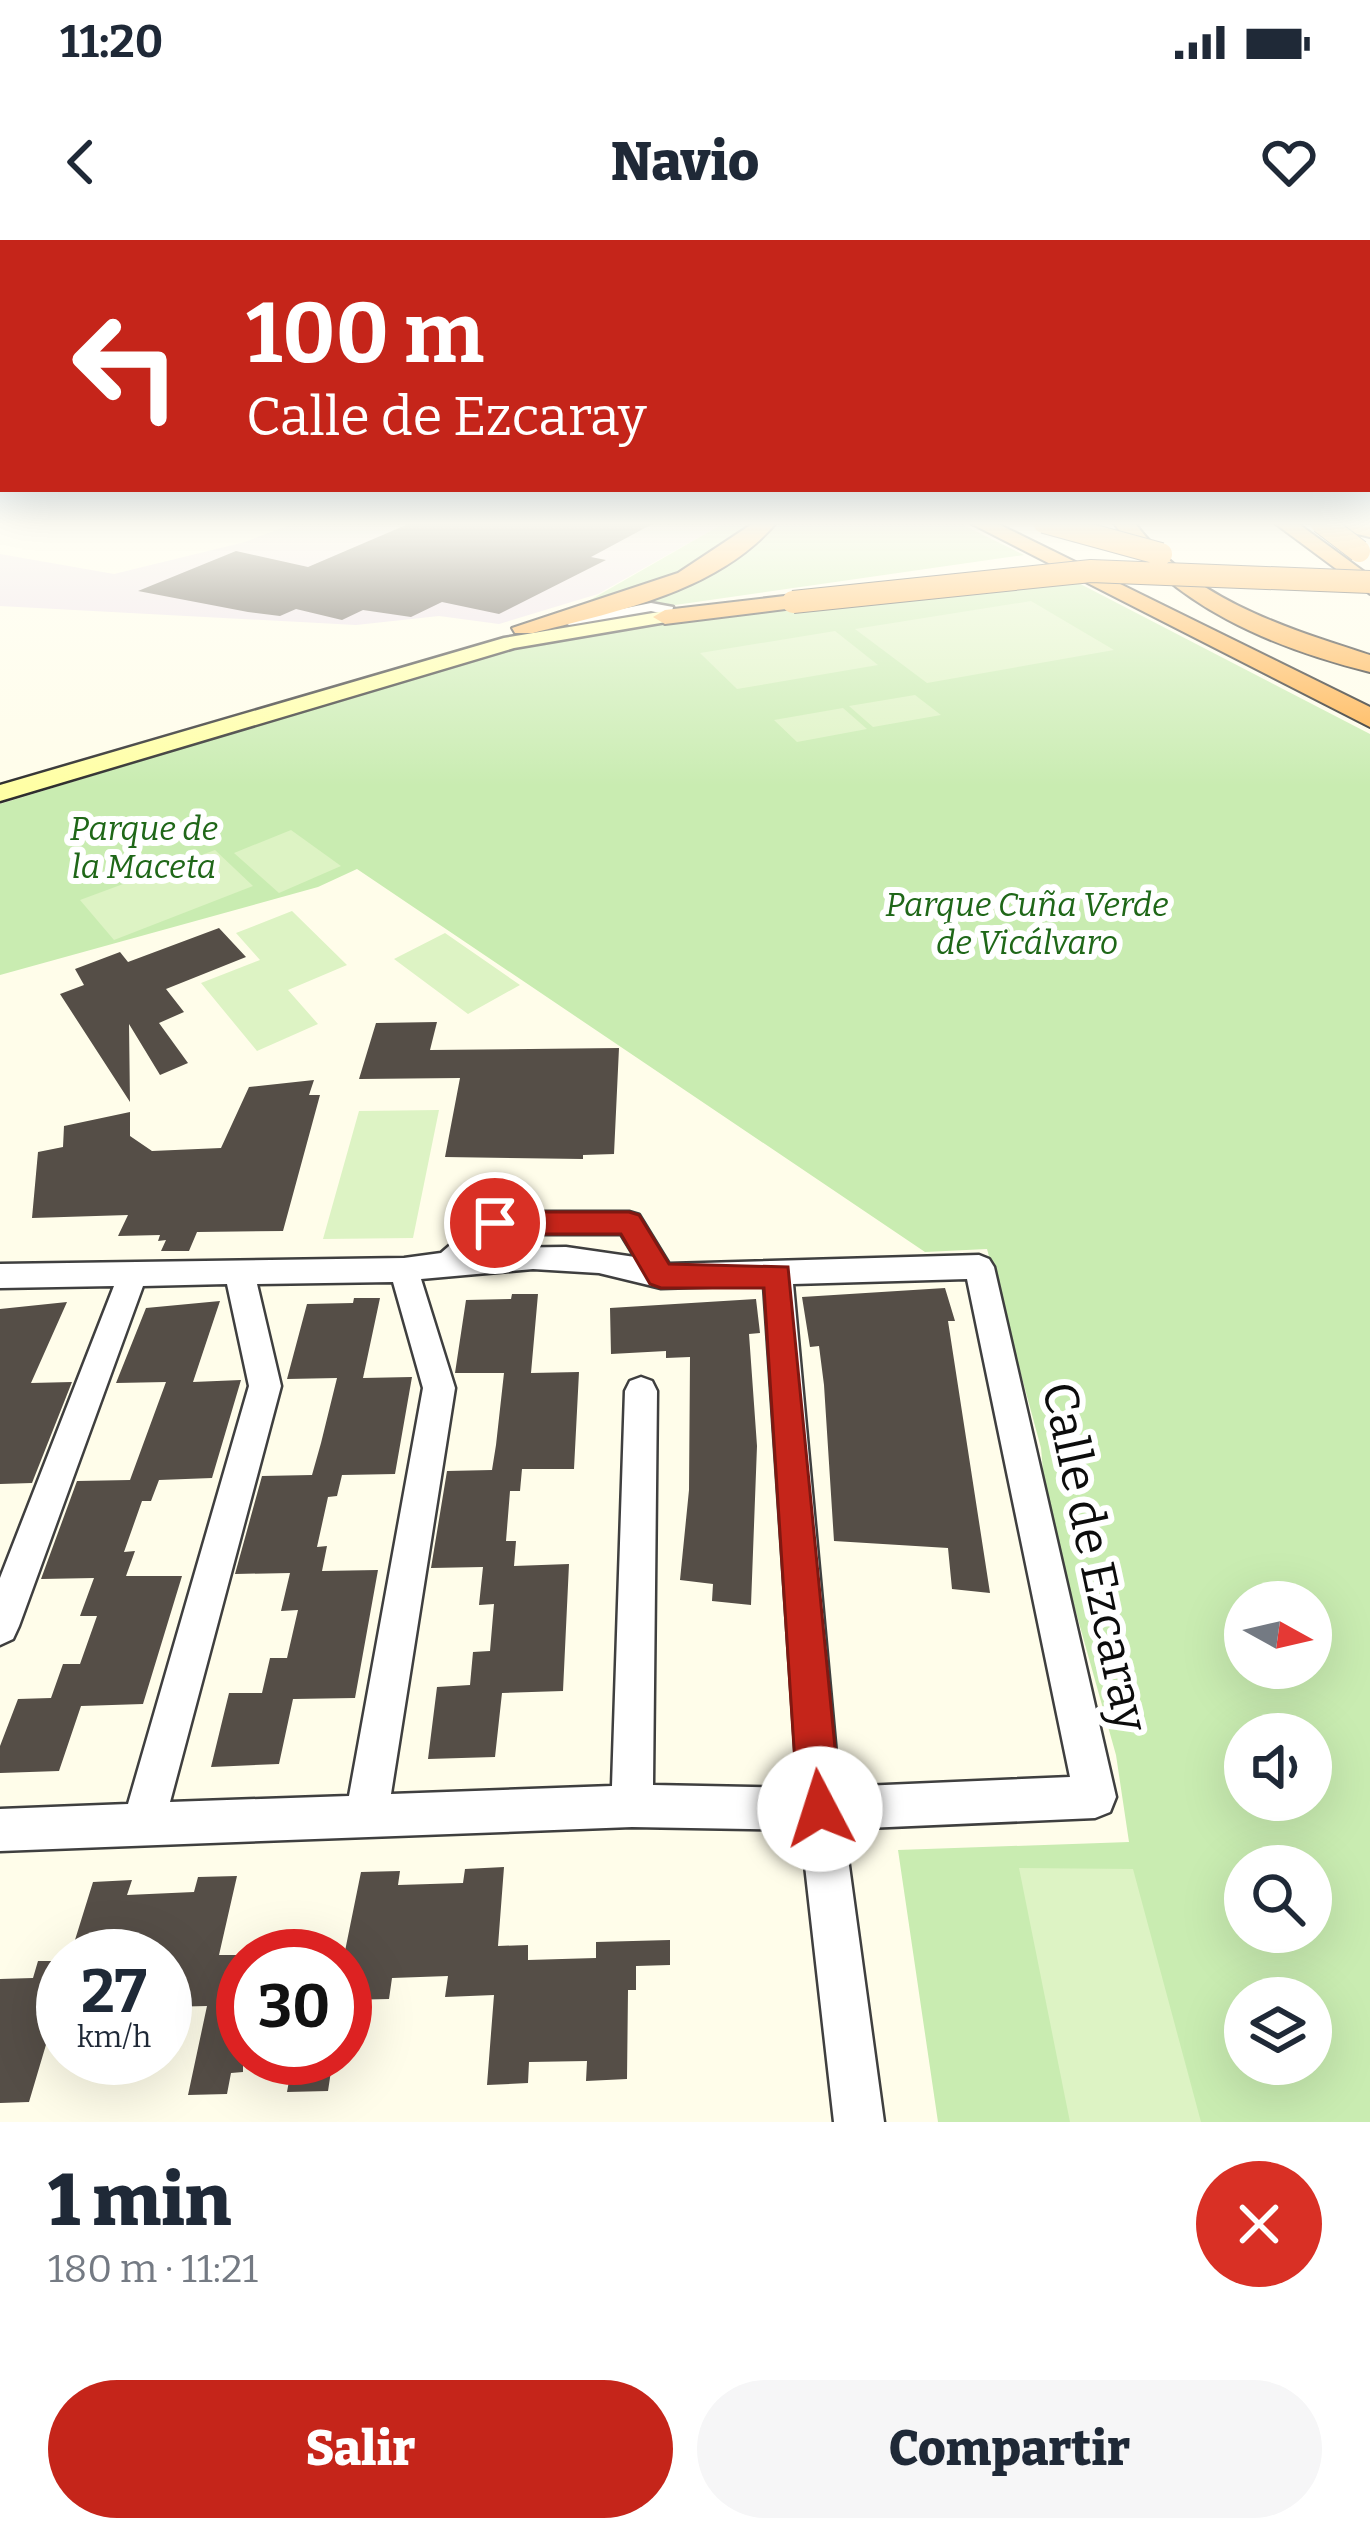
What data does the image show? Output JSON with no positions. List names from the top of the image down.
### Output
{
  "streets": {
    "street": ["Calle de Ezcaray"]
  },
  "parks": ["Parque de la Maceta", "Parque Cuña Verde de Vicálvaro"],
  "north": "right",
  "page": {
    "status": "11:20",
    "header": "Navio",
    "turn": ["100 m", "Calle de Ezcaray"],
    "speed": "27 km/h",
    "limit": "30",
    "heading": ["1 min", "180 m · 11:21"],
    "buttons": ["Salir", "Compartir"]
  }
}
